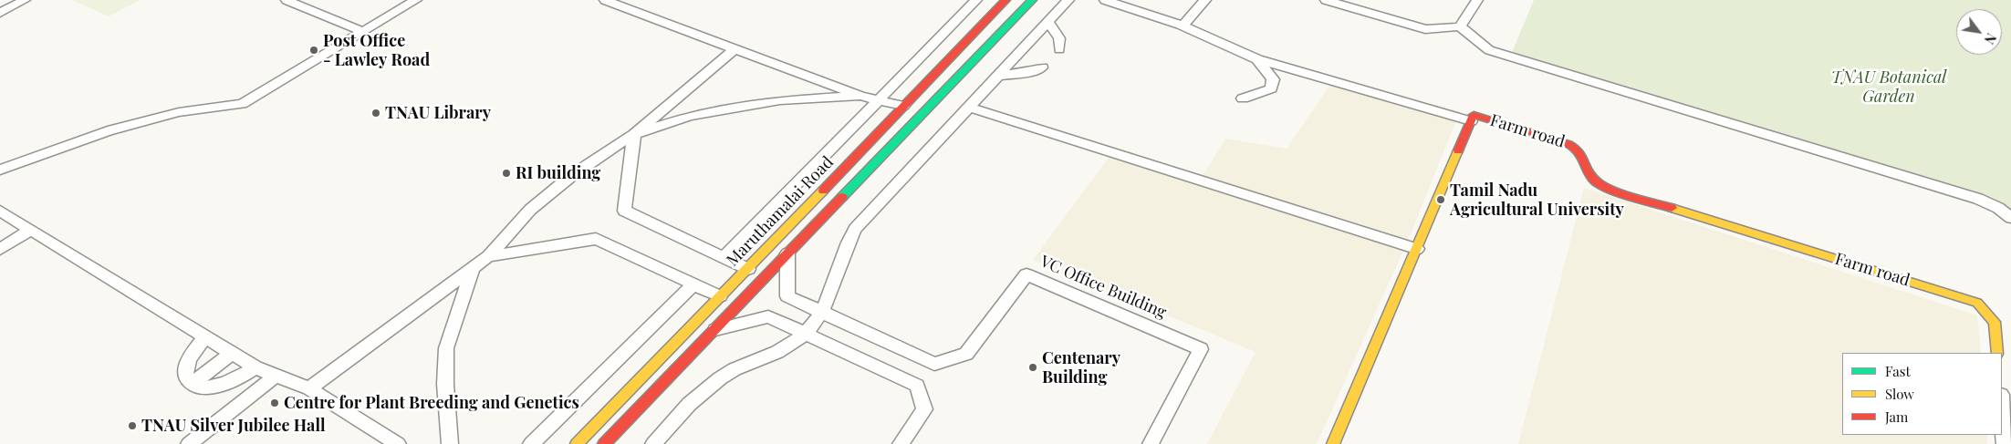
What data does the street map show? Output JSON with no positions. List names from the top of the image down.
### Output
{
  "streets": {
    "main road": ["Farm road", "Maruthamalai Road"],
    "street": ["VC Office Building"]
  },
  "parks": ["TNAU Botanical Garden"],
  "places": [
    "Post Office - Lawley Road",
    "TNAU Library",
    "RI building",
    "Tamil Nadu Agricultural University",
    "Centenary Building",
    "Centre for Plant Breeding and Genetics",
    "TNAU Silver Jubilee Hall"
  ],
  "legend": ["Fast", "Slow", "Jam"],
  "north": "bottom right"
}
